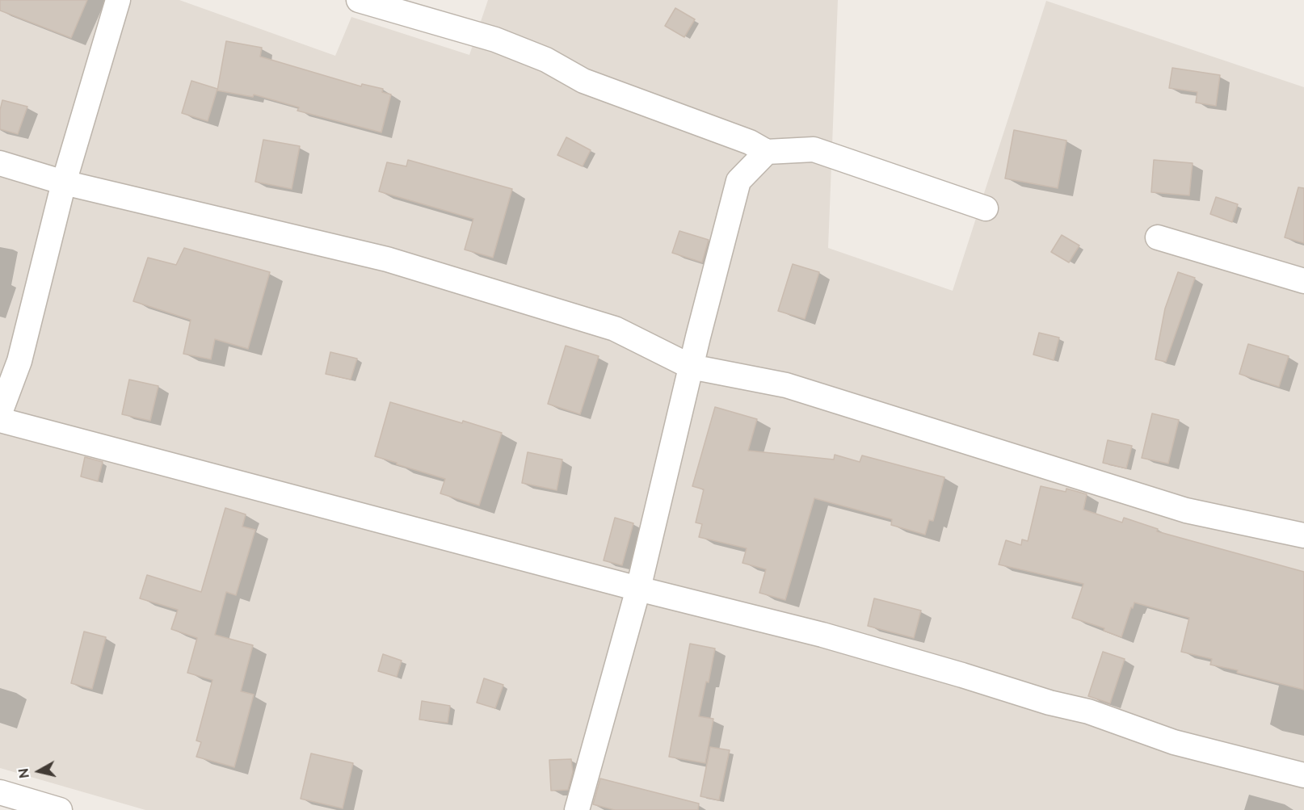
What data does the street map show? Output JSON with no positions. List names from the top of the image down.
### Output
{
  "north": "left"
}
